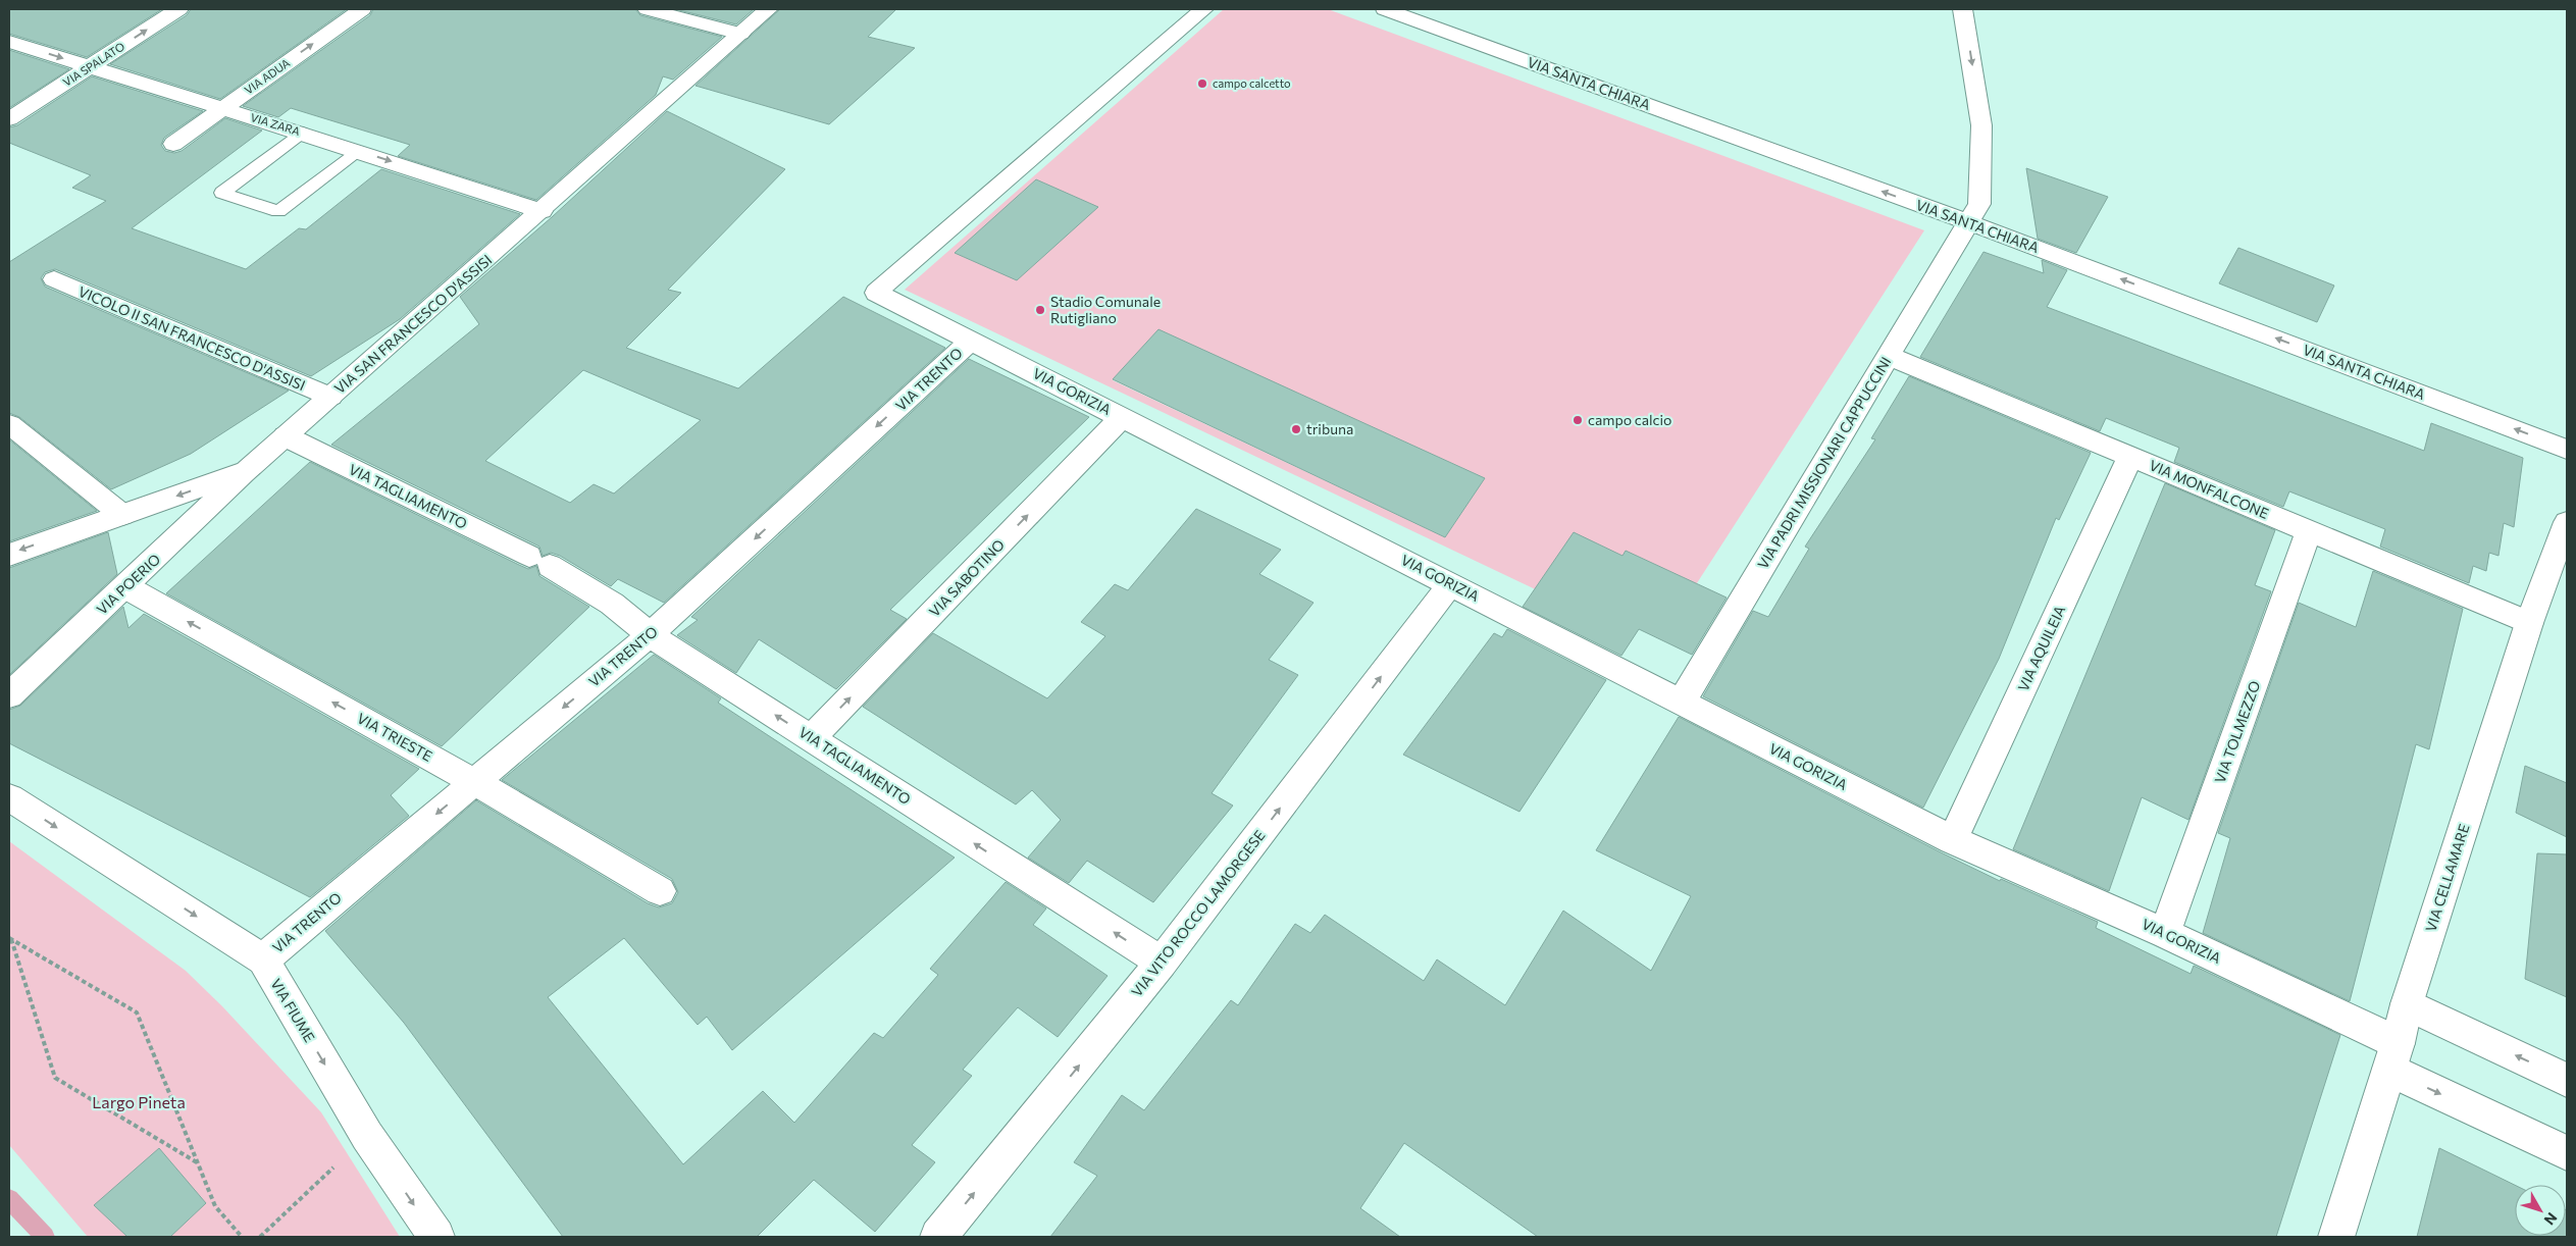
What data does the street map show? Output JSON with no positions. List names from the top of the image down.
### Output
{
  "streets": {
    "street": [
      "VIA SPALATO",
      "VIA ADUA",
      "VIA SANTA CHIARA",
      "VIA ZARA",
      "VIA SAN FRANCESCO D'ASSISI",
      "VICOLO II SAN FRANCESCO D'ASSISI",
      "VIA TRENTO",
      "VIA GORIZIA",
      "VIA PADRI MISSIONARI CAPPUCCINI",
      "VIA MONFALCONE",
      "VIA TAGLIAMENTO",
      "VIA SABOTINO",
      "VIA POERIO",
      "VIA AQUILEIA",
      "VIA TOLMEZZO",
      "VIA TRIESTE",
      "VIA CELLAMARE",
      "VIA VITO ROCCO LAMORGESE",
      "VIA FIUME"
    ]
  },
  "crossings": [
    ["VIA SPALATO", "VIA ZARA"],
    ["VIA ADUA", "VIA ZARA"],
    ["VIA SANTA CHIARA", "VIA PADRI MISSIONARI CAPPUCCINI"],
    ["VIA ZARA", "VIA SAN FRANCESCO D'ASSISI"],
    ["VIA SAN FRANCESCO D'ASSISI", "VICOLO II SAN FRANCESCO D'ASSISI"],
    ["VIA SAN FRANCESCO D'ASSISI", "VIA TAGLIAMENTO"],
    ["VIA SAN FRANCESCO D'ASSISI", "VIA POERIO"],
    ["VIA TRENTO", "VIA GORIZIA"],
    ["VIA TRENTO", "VIA TAGLIAMENTO"],
    ["VIA TRENTO", "VIA TRIESTE"],
    ["VIA TRENTO", "VIA FIUME"],
    ["VIA GORIZIA", "VIA PADRI MISSIONARI CAPPUCCINI"],
    ["VIA GORIZIA", "VIA SABOTINO"],
    ["VIA GORIZIA", "VIA AQUILEIA"],
    ["VIA GORIZIA", "VIA TOLMEZZO"],
    ["VIA GORIZIA", "VIA CELLAMARE"],
    ["VIA GORIZIA", "VIA VITO ROCCO LAMORGESE"],
    ["VIA PADRI MISSIONARI CAPPUCCINI", "VIA MONFALCONE"],
    ["VIA MONFALCONE", "VIA AQUILEIA"],
    ["VIA MONFALCONE", "VIA TOLMEZZO"],
    ["VIA MONFALCONE", "VIA CELLAMARE"],
    ["VIA TAGLIAMENTO", "VIA SABOTINO"],
    ["VIA TAGLIAMENTO", "VIA VITO ROCCO LAMORGESE"],
    ["VIA POERIO", "VIA TRIESTE"]
  ],
  "one_way": [
    "VIA SPALATO",
    "VIA ADUA",
    "VIA SANTA CHIARA",
    "VIA ZARA",
    "VIA TRENTO",
    "VIA TAGLIAMENTO",
    "VIA SABOTINO",
    "VIA TRIESTE",
    "VIA VITO ROCCO LAMORGESE",
    "VIA FIUME"
  ],
  "parks": ["Largo Pineta"],
  "places": [
    "campo calcetto",
    "Stadio Comunale Rutigliano",
    "campo calcio",
    "tribuna"
  ],
  "north": "bottom right"
}
